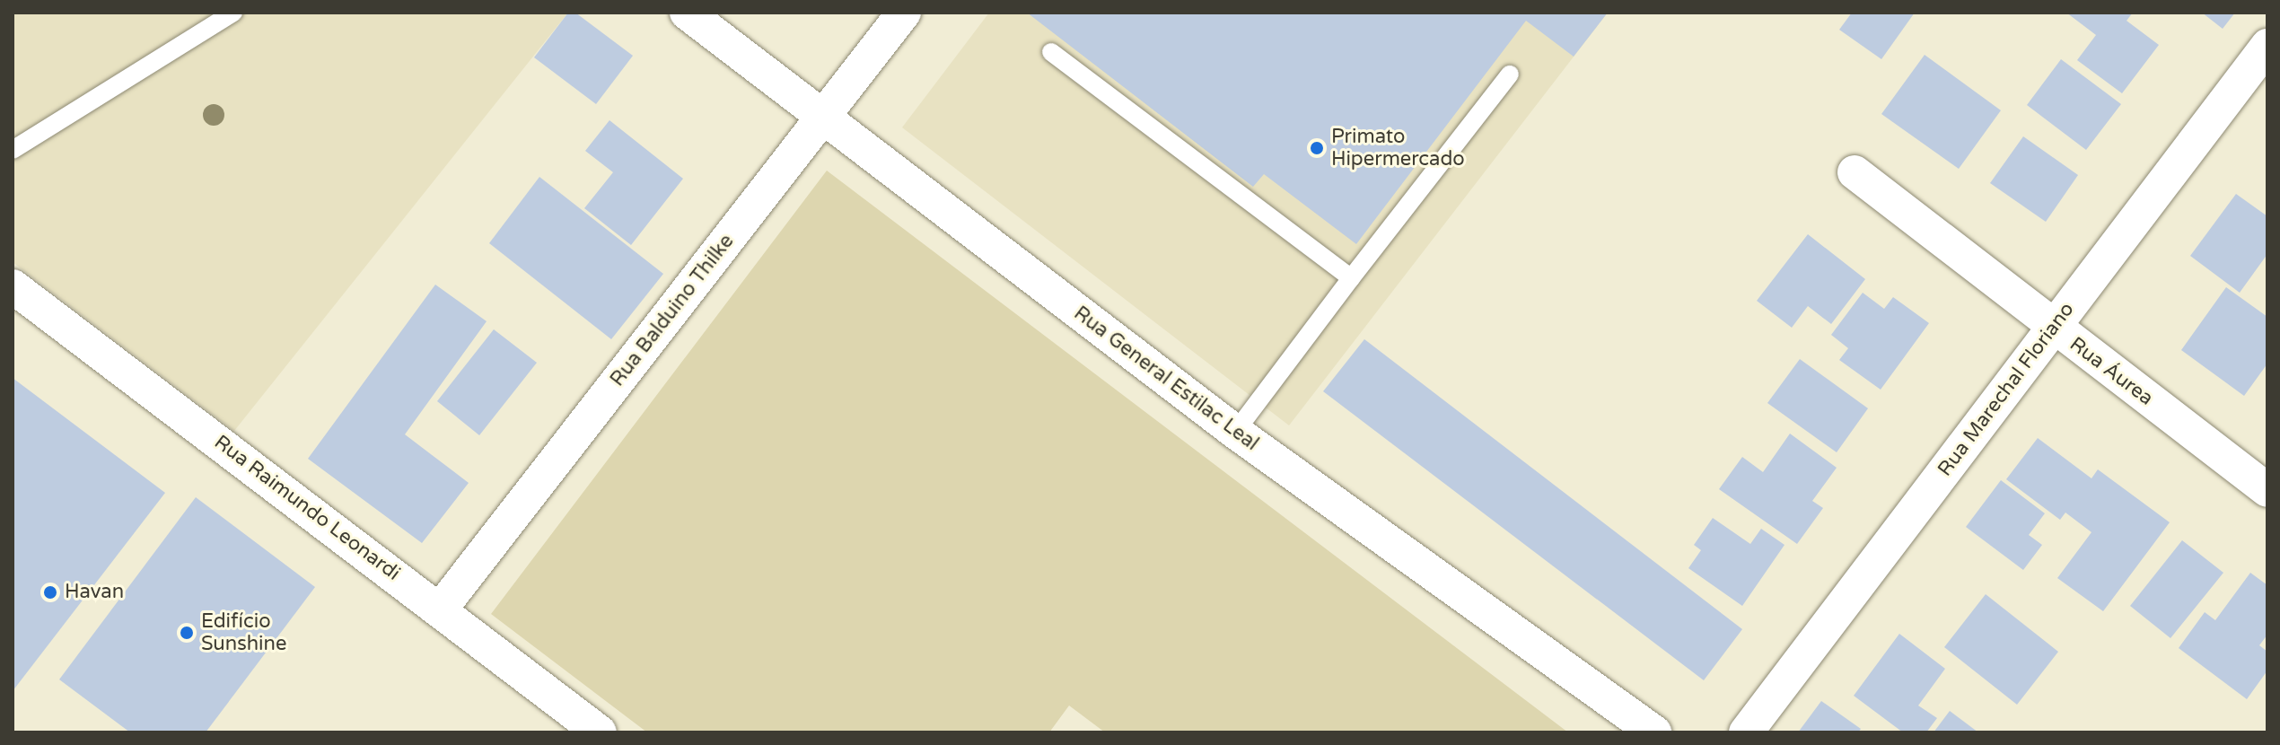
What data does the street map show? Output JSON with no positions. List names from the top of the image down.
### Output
{
  "streets": {
    "street": [
      "Rua Balduino Thilke",
      "Rua Áurea",
      "Rua General Estilac Leal",
      "Rua Marechal Floriano",
      "Rua Raimundo Leonardi"
    ]
  },
  "crossings": [
    ["Rua Balduino Thilke", "Rua General Estilac Leal"],
    ["Rua Balduino Thilke", "Rua Raimundo Leonardi"],
    ["Rua Áurea", "Rua Marechal Floriano"]
  ],
  "places": ["Primato Hipermercado", "Havan", "Edifício Sunshine"]
}
